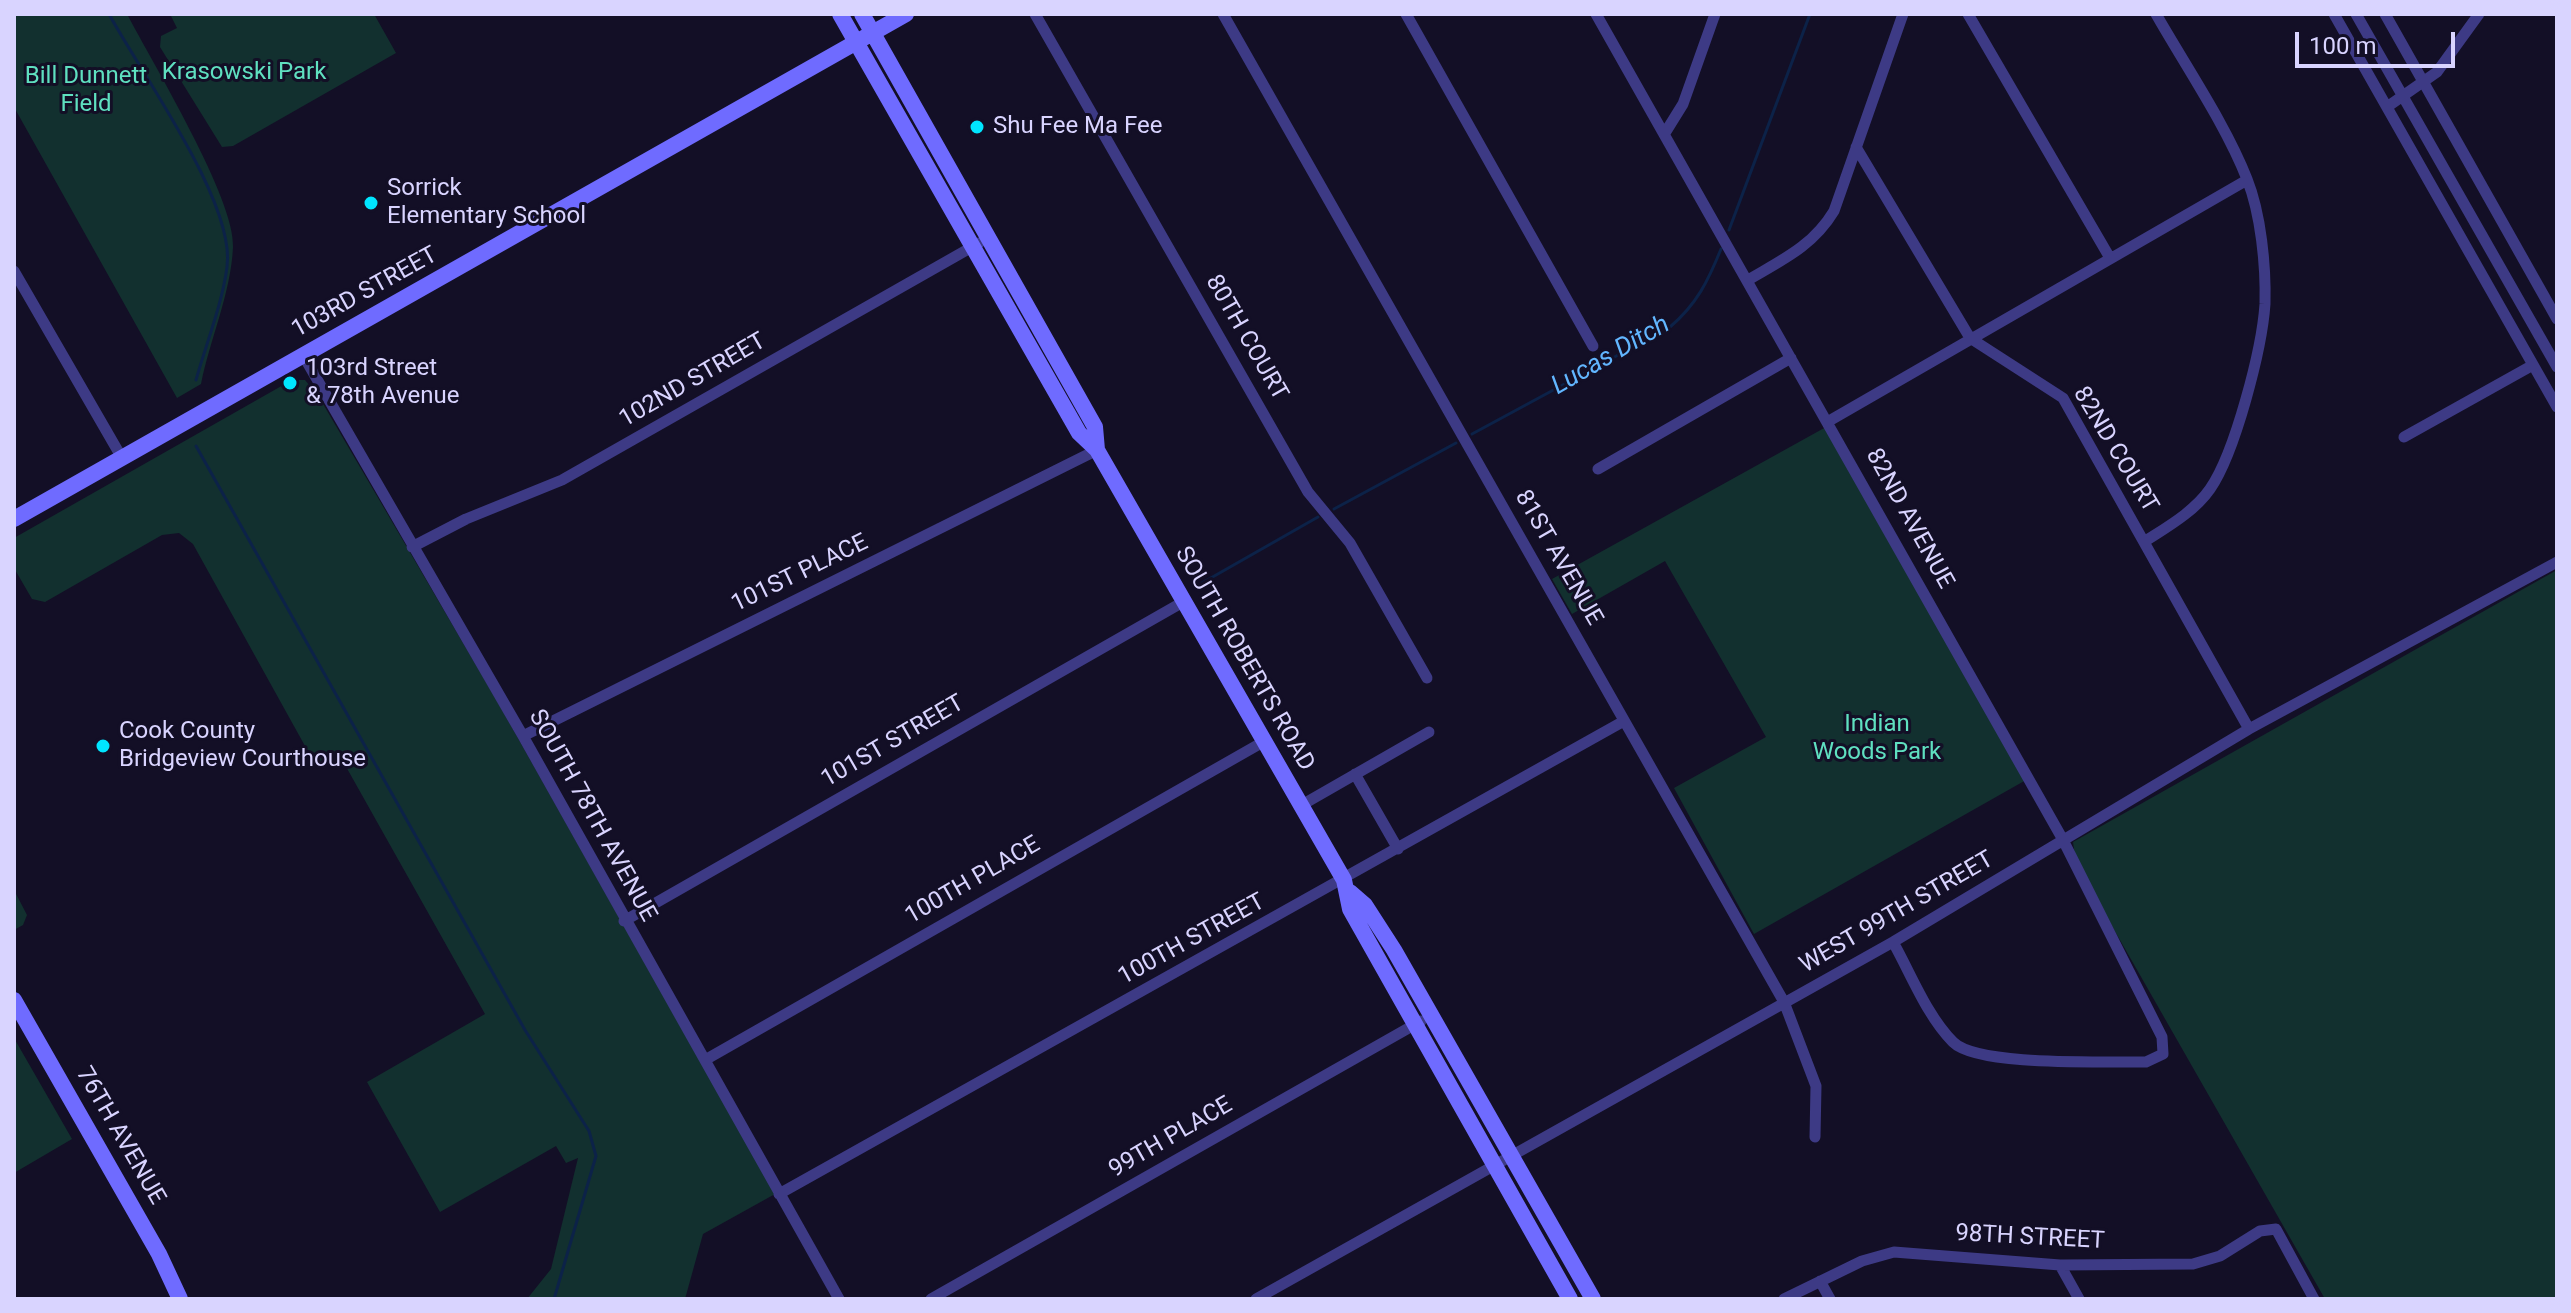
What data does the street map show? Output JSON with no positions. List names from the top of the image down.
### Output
{
  "streets": {
    "street": [
      "103RD STREET",
      "80TH COURT",
      "102ND STREET",
      "82ND COURT",
      "82ND AVENUE",
      "81ST AVENUE",
      "101ST PLACE",
      "SOUTH ROBERTS ROAD",
      "101ST STREET",
      "SOUTH 78TH AVENUE",
      "100TH PLACE",
      "WEST 99TH STREET",
      "100TH STREET",
      "76TH AVENUE",
      "99TH PLACE",
      "98TH STREET"
    ]
  },
  "crossings": [
    ["103RD STREET", "SOUTH ROBERTS ROAD"],
    ["103RD STREET", "SOUTH 78TH AVENUE"],
    ["102ND STREET", "SOUTH ROBERTS ROAD"],
    ["102ND STREET", "SOUTH 78TH AVENUE"],
    ["82ND COURT", "WEST 99TH STREET"],
    ["82ND AVENUE", "WEST 99TH STREET"],
    ["81ST AVENUE", "WEST 99TH STREET"],
    ["81ST AVENUE", "100TH STREET"],
    ["101ST PLACE", "SOUTH ROBERTS ROAD"],
    ["101ST PLACE", "SOUTH 78TH AVENUE"],
    ["SOUTH ROBERTS ROAD", "101ST STREET"],
    ["SOUTH ROBERTS ROAD", "100TH PLACE"],
    ["SOUTH ROBERTS ROAD", "WEST 99TH STREET"],
    ["SOUTH ROBERTS ROAD", "100TH STREET"],
    ["SOUTH ROBERTS ROAD", "99TH PLACE"],
    ["101ST STREET", "SOUTH 78TH AVENUE"],
    ["SOUTH 78TH AVENUE", "100TH PLACE"],
    ["SOUTH 78TH AVENUE", "100TH STREET"]
  ],
  "water": ["Lucas Ditch"],
  "parks": ["Krasowski Park", "Bill Dunnett Field", "Indian Woods Park"],
  "places": [
    "Shu Fee Ma Fee",
    "Sorrick Elementary School",
    "103rd Street & 78th Avenue",
    "Cook County Bridgeview Courthouse"
  ],
  "scale_bar": "100 m"
}
